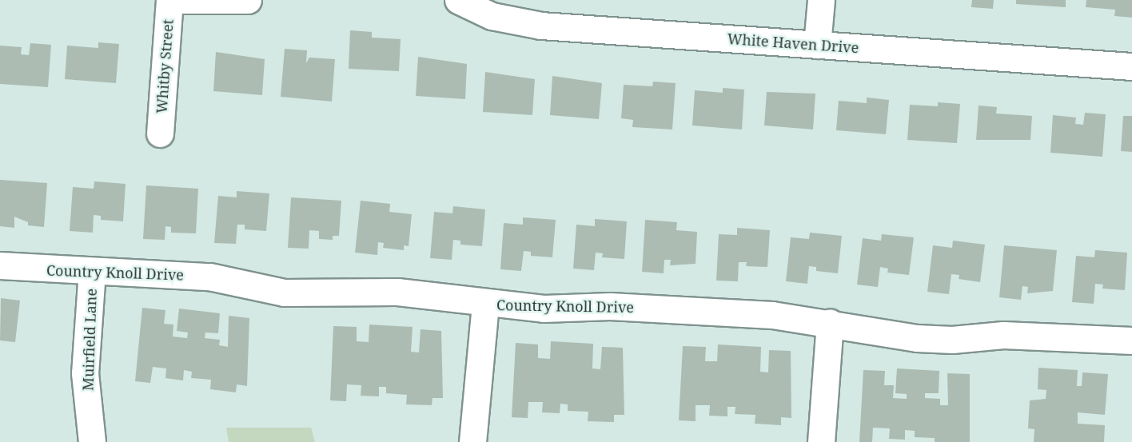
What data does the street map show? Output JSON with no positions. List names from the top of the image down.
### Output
{
  "streets": {
    "street": [
      "White Haven Drive",
      "Whitby Street",
      "Country Knoll Drive",
      "Muirfield Lane"
    ]
  },
  "crossings": [
    ["Country Knoll Drive", "Muirfield Lane"]
  ]
}
